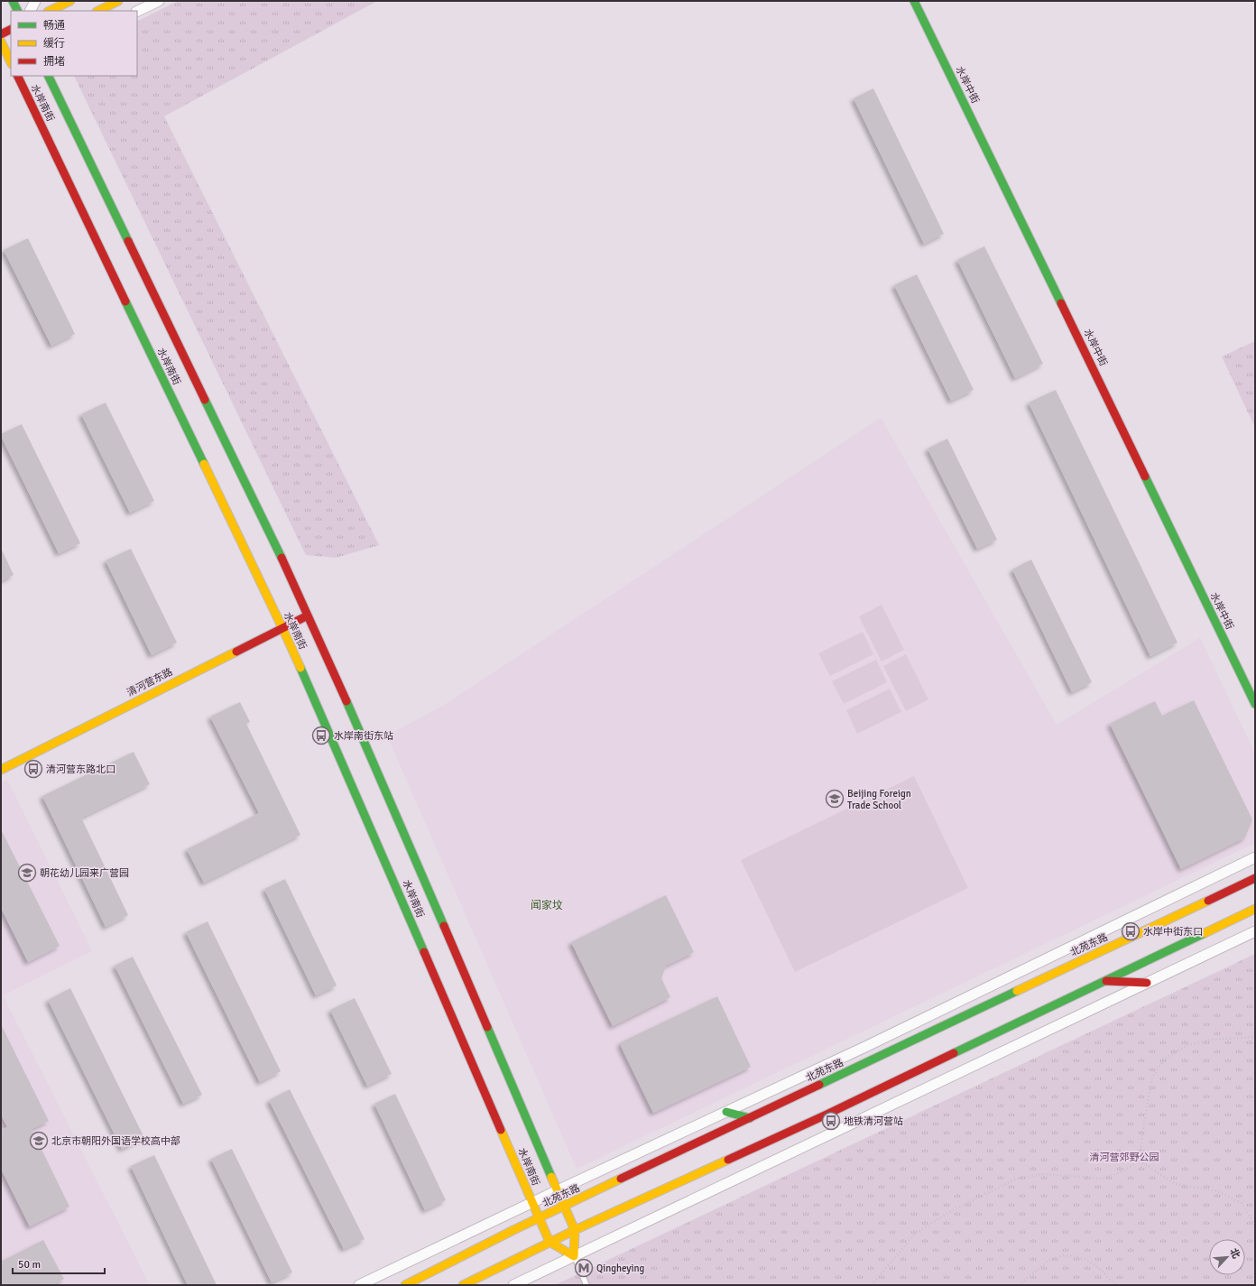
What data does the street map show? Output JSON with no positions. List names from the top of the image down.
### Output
{
  "streets": {
    "street": [
      "水岸中街",
      "水岸南街",
      "清河营东路",
      "北苑东路"
    ]
  },
  "crossings": [
    ["水岸南街", "清河营东路"],
    ["水岸南街", "北苑东路"]
  ],
  "districts": ["闻家坟"],
  "parks": ["清河营郊野公园"],
  "places": {
    "bus stop": [
      "水岸南街东站",
      "清河营东路北口",
      "水岸中街东口",
      "地铁清河营站"
    ],
    "school or university": ["Beijing Foreign Trade School", "朝花幼儿园来广营园", "北京市朝阳外国语学校高中部"],
    "metro station": ["Qingheying"]
  },
  "legend": ["畅通", "缓行", "拥堵"],
  "scale_bar": "50 m",
  "north": "top right"
}
